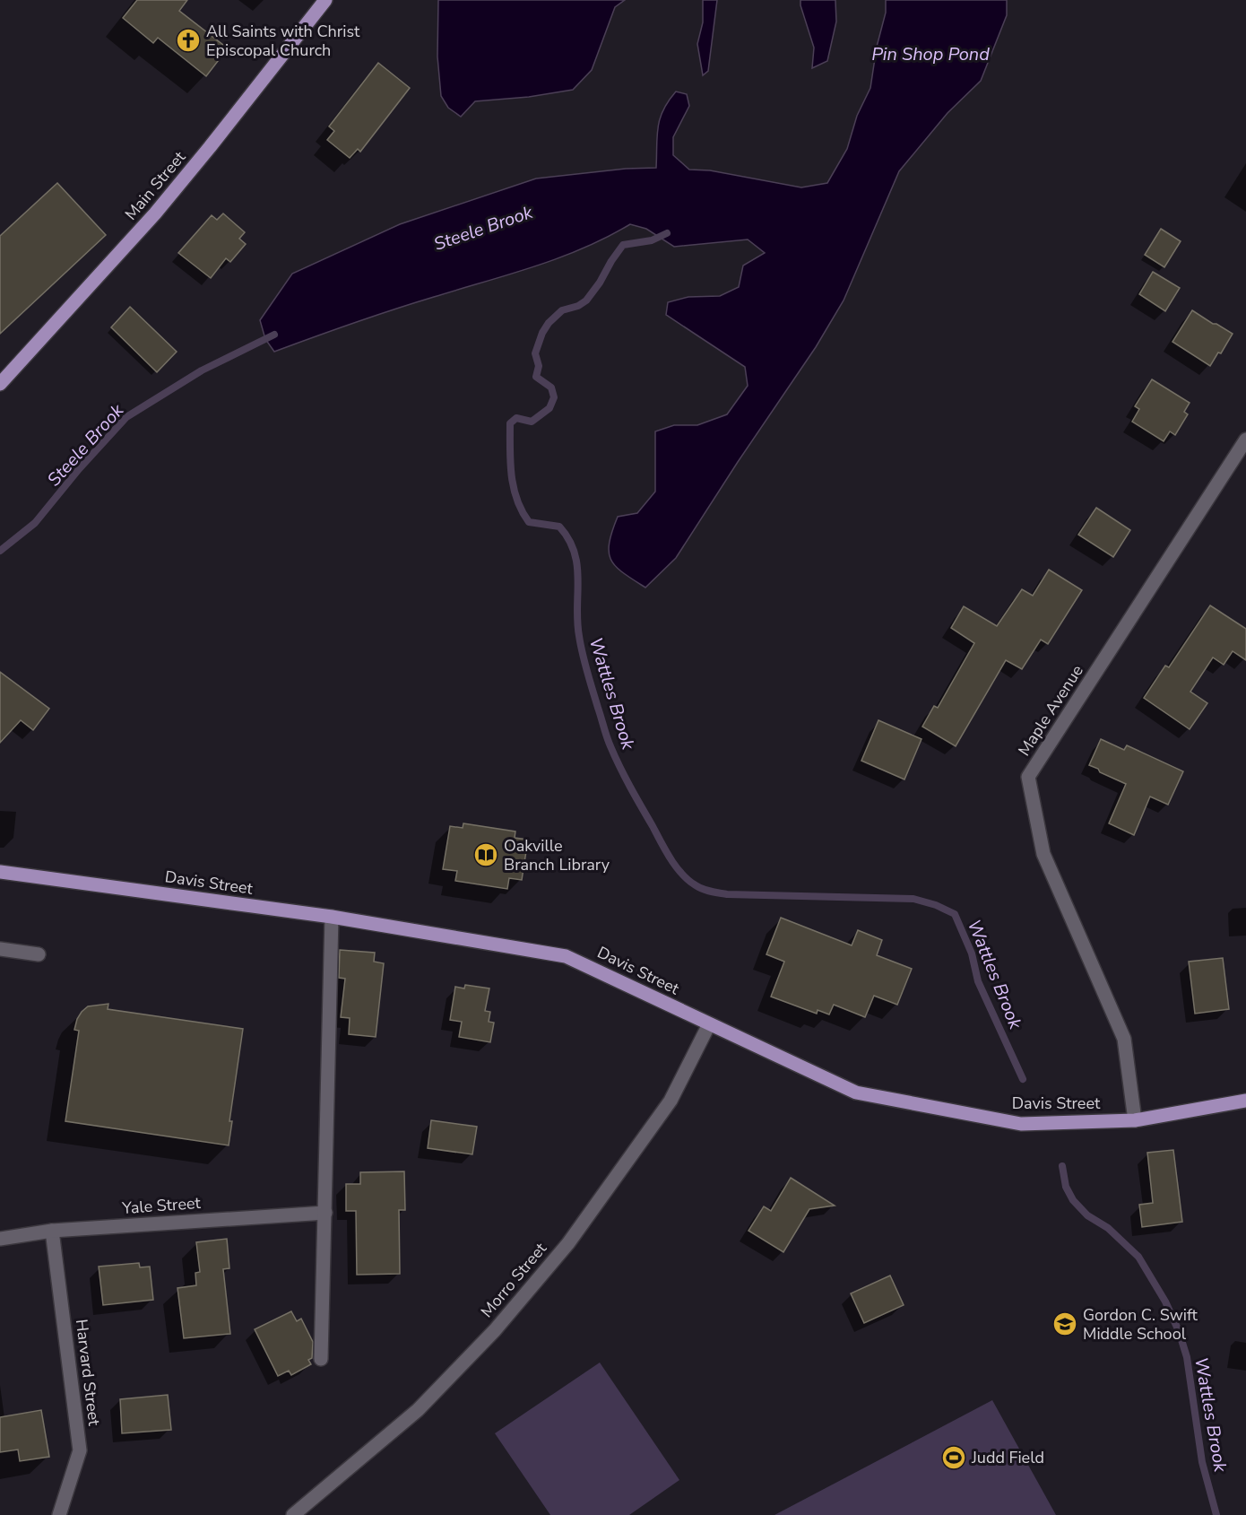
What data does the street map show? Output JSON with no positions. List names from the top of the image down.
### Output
{
  "streets": {
    "main road": ["Main Street", "Davis Street"],
    "street": [
      "Maple Avenue",
      "Yale Street",
      "Morro Street",
      "Harvard Street"
    ]
  },
  "crossings": [
    ["Maple Avenue", "Davis Street"],
    ["Davis Street", "Morro Street"],
    ["Yale Street", "Harvard Street"]
  ],
  "water": ["Pin Shop Pond", "Steele Brook", "Wattles Brook"],
  "places": {
    "church": ["All Saints with Christ Episcopal Church"],
    "library": ["Oakville Branch Library"],
    "school or university": ["Gordon C. Swift Middle School"],
    "sports": ["Judd Field"]
  }
}
